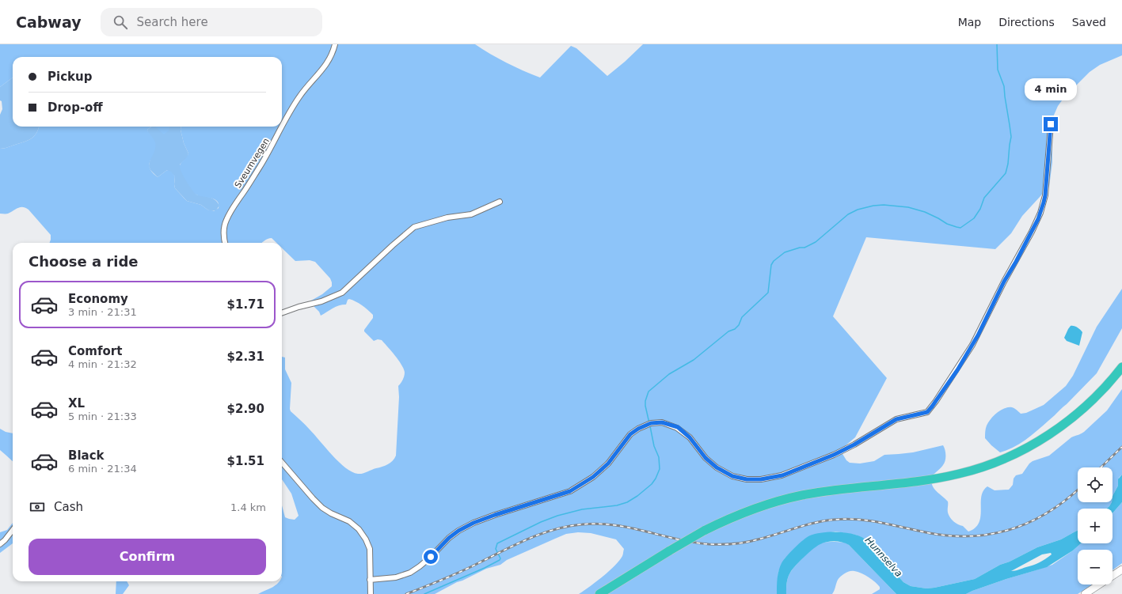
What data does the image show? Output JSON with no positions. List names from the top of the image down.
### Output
{
  "streets": {
    "street": ["Sveumvegen"]
  },
  "water": ["Hunnselva"],
  "page": {
    "header": "Cabway",
    "search": "Search here",
    "nav": ["Map", "Directions", "Saved"],
    "banner": ["Pickup", "Drop-off"],
    "bubble": "4 min",
    "heading": "Choose a ride",
    "list": [
      {
        "name": "Economy",
        "note": "3 min · 21:31",
        "value": "$1.71"
      },
      {
        "name": "Comfort",
        "note": "4 min · 21:32",
        "value": "$2.31"
      },
      {
        "name": "XL",
        "note": "5 min · 21:33",
        "value": "$2.90"
      },
      {
        "name": "Black",
        "note": "6 min · 21:34",
        "value": "$1.51"
      }
    ],
    "map_buttons": ["+", "−"],
    "pay": ["Cash", "1.4 km"],
    "buttons": "Confirm"
  }
}
